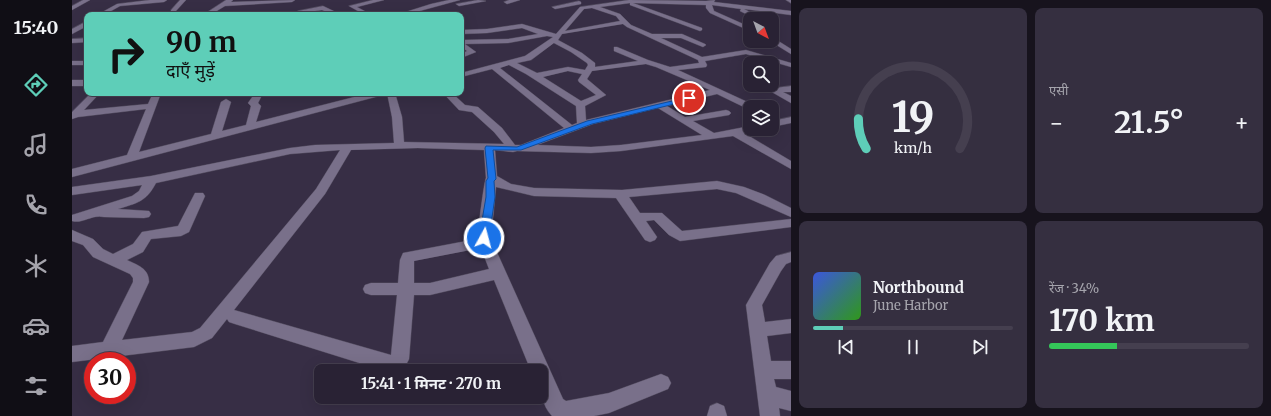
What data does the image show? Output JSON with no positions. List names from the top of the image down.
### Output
{
  "north": "bottom right",
  "page": {
    "tabs": "15:40",
    "tile": [
      "एसी",
      ["रेंज · 34%", "170 km"]
    ],
    "turn": ["90 m", "दाएँ मुड़ें"],
    "heat": ["−", "21.5°", "+"],
    "song": ["Northbound", "June Harbor"],
    "limit": "30",
    "trip": "15:41 · 1 मिनट · 270 m",
    "gauge": ["19", "km/h"]
  }
}
